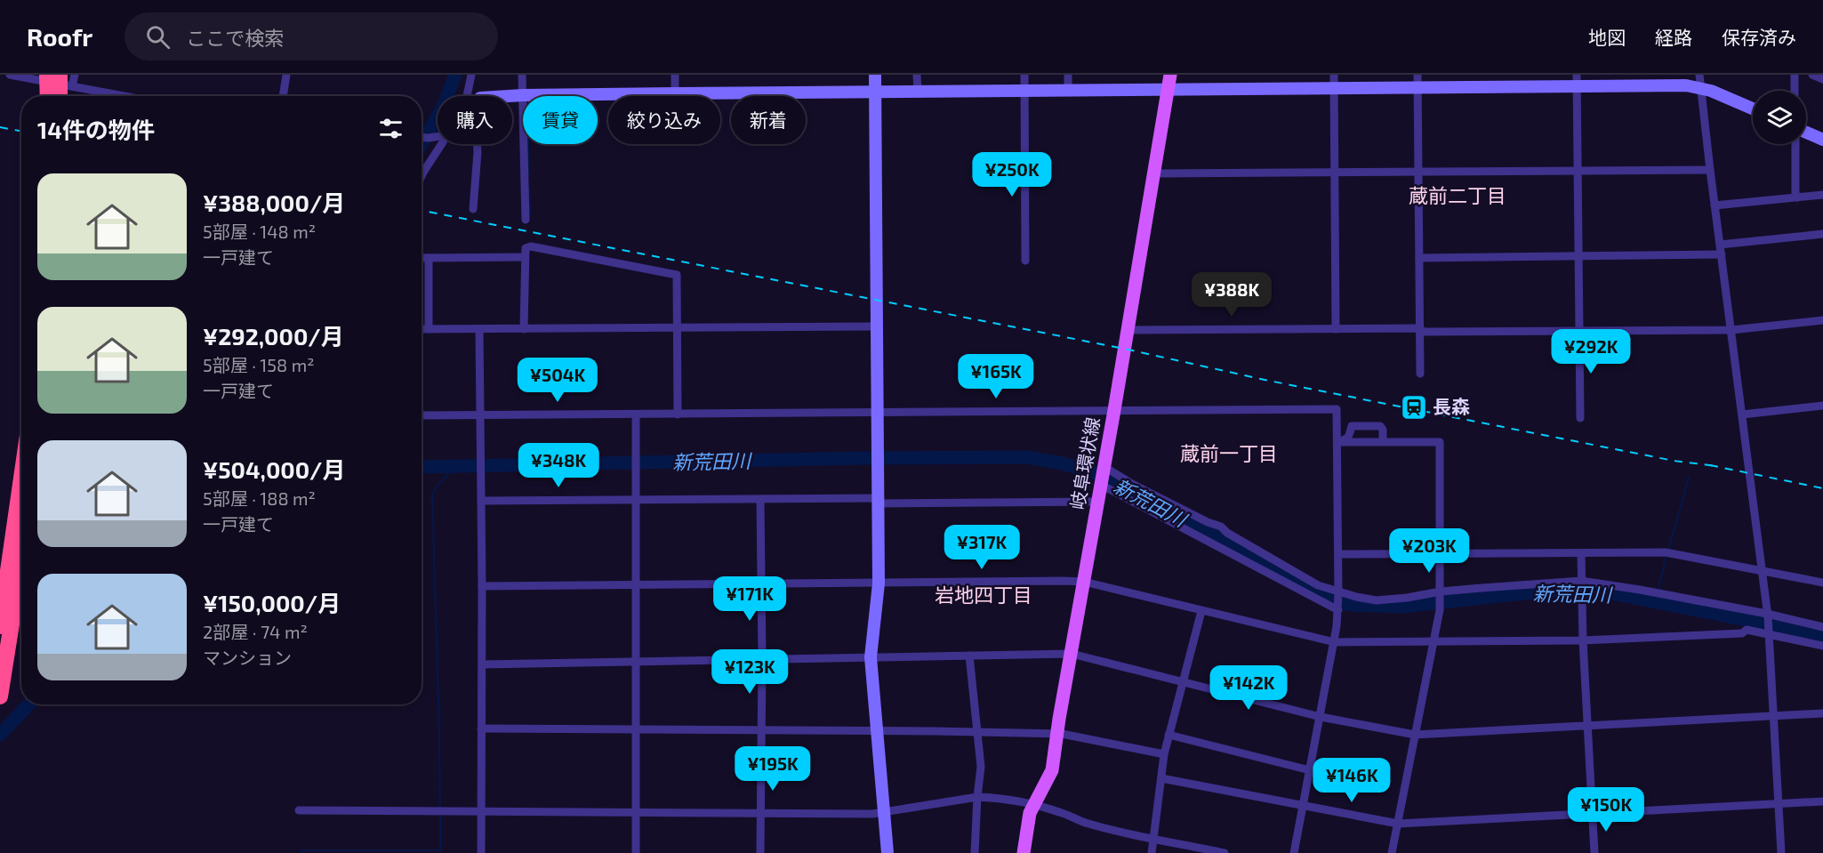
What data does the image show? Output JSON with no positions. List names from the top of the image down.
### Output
{
  "streets": {
    "main road": ["岐阜環状線"]
  },
  "districts": ["蔵前二丁目", "蔵前一丁目", "岩地四丁目"],
  "water": ["新荒田川"],
  "places": {
    "station": ["長森"]
  },
  "page": {
    "header": "Roofr",
    "search": "ここで検索",
    "nav": ["地図", "経路", "保存済み"],
    "chip": [
      "購入",
      "賃貸",
      "絞り込み",
      "新着"
    ],
    "heading": "14件の物件",
    "price": [
      "¥250K",
      "¥388K",
      "¥292K",
      "¥165K",
      "¥504K",
      "¥348K",
      "¥317K",
      "¥203K",
      "¥171K",
      "¥123K",
      "¥142K",
      "¥195K",
      "¥146K",
      "¥150K"
    ],
    "list": [
      {
        "name": "¥388,000/月",
        "note": "5部屋 · 148 m² · 一戸建て"
      },
      {
        "name": "¥292,000/月",
        "note": "5部屋 · 158 m² · 一戸建て"
      },
      {
        "name": "¥504,000/月",
        "note": "5部屋 · 188 m² · 一戸建て"
      },
      {
        "name": "¥150,000/月",
        "note": "2部屋 · 74 m² · マンション"
      }
    ]
  }
}
